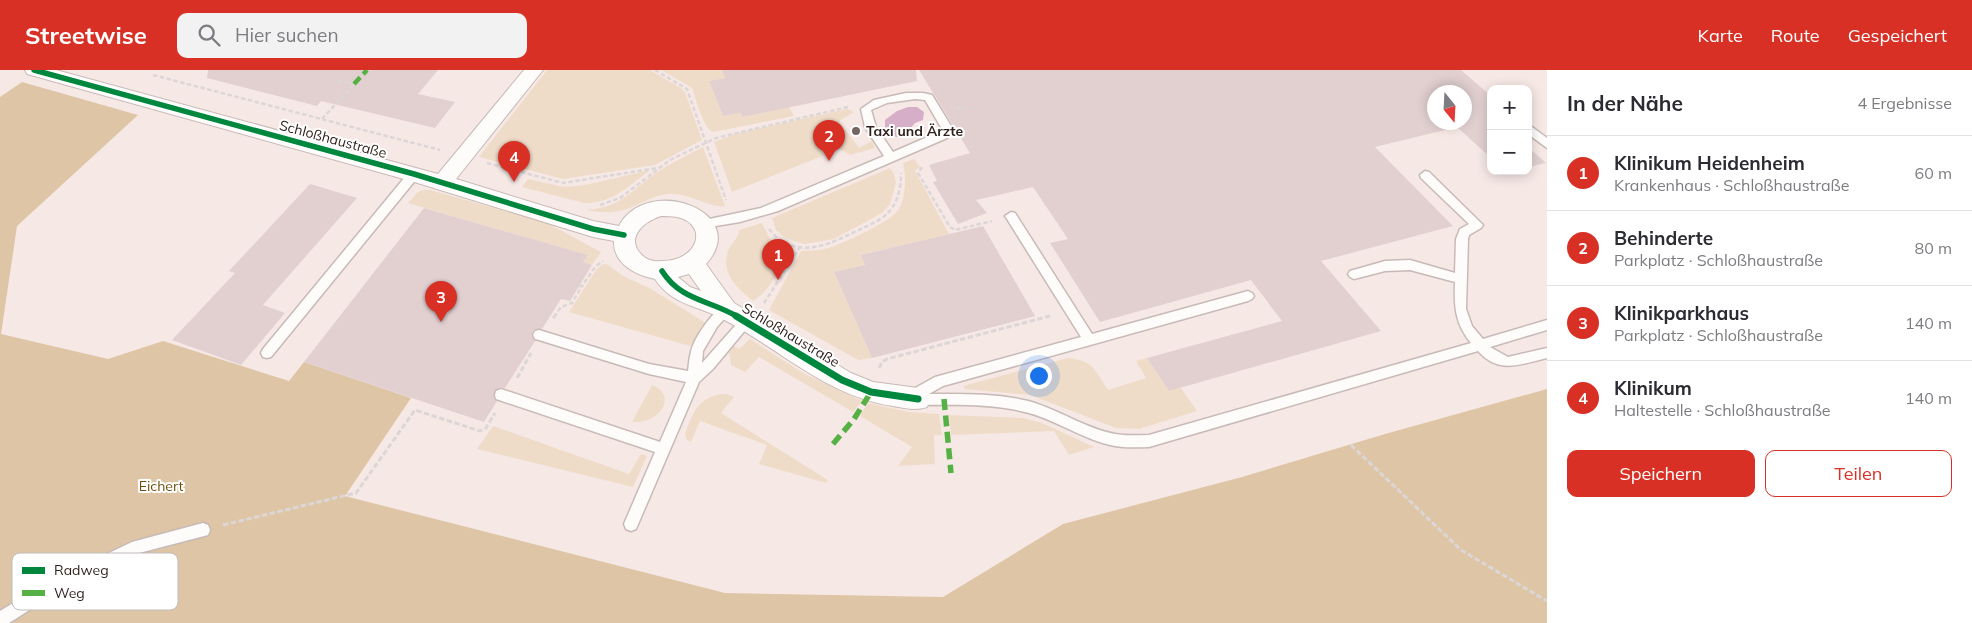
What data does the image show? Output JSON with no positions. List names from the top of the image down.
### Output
{
  "streets": {
    "street": ["Schloßhaustraße"]
  },
  "parks": ["Eichert"],
  "places": ["Taxi und Ärzte"],
  "legend": ["Radweg", "Weg"],
  "north": "bottom",
  "page": {
    "header": "Streetwise",
    "search": "Hier suchen",
    "nav": ["Karte", "Route", "Gespeichert"],
    "heading": ["In der Nähe", "4 Ergebnisse"],
    "map_buttons": ["+", "−"],
    "pins": [
      "2",
      "4",
      "1",
      "3"
    ],
    "list": [
      {
        "mark": "1",
        "name": "Klinikum Heidenheim",
        "note": "Krankenhaus · Schloßhaustraße",
        "value": "60 m"
      },
      {
        "mark": "2",
        "name": "Behinderte",
        "note": "Parkplatz · Schloßhaustraße",
        "value": "80 m"
      },
      {
        "mark": "3",
        "name": "Klinikparkhaus",
        "note": "Parkplatz · Schloßhaustraße",
        "value": "140 m"
      },
      {
        "mark": "4",
        "name": "Klinikum",
        "note": "Haltestelle · Schloßhaustraße",
        "value": "140 m"
      }
    ],
    "buttons": ["Speichern", "Teilen"]
  }
}
